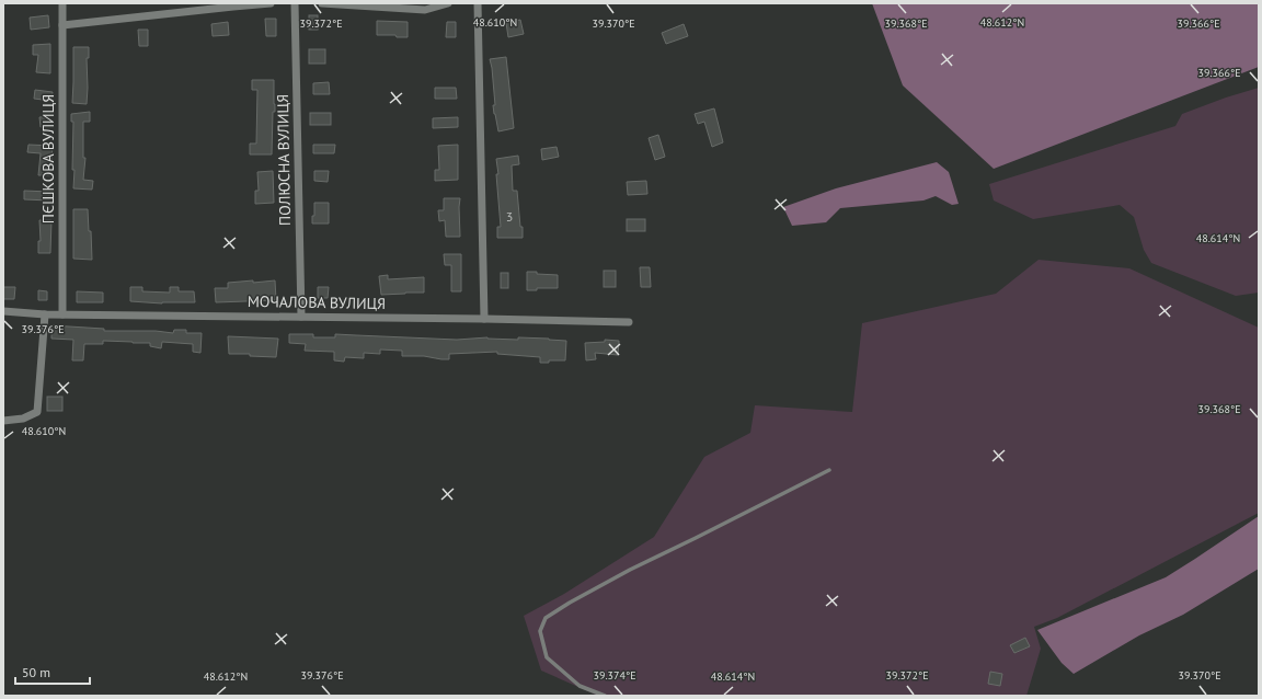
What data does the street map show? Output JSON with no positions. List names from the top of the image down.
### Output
{
  "streets": {
    "street": ["ПЄШКОВА ВУЛИЦЯ", "ПОЛЮСНА ВУЛИЦЯ", "МОЧАЛОВА ВУЛИЦЯ"]
  },
  "crossings": [
    ["ПЄШКОВА ВУЛИЦЯ", "МОЧАЛОВА ВУЛИЦЯ"],
    ["ПОЛЮСНА ВУЛИЦЯ", "МОЧАЛОВА ВУЛИЦЯ"]
  ],
  "house_numbers": ["3"],
  "scale_bar": "50 m",
  "coordinates": [
    "48.610°N",
    "48.612°N",
    "39.372°E",
    "39.370°E",
    "39.368°E",
    "39.366°E",
    "48.614°N",
    "39.376°E",
    "39.374°E"
  ]
}
